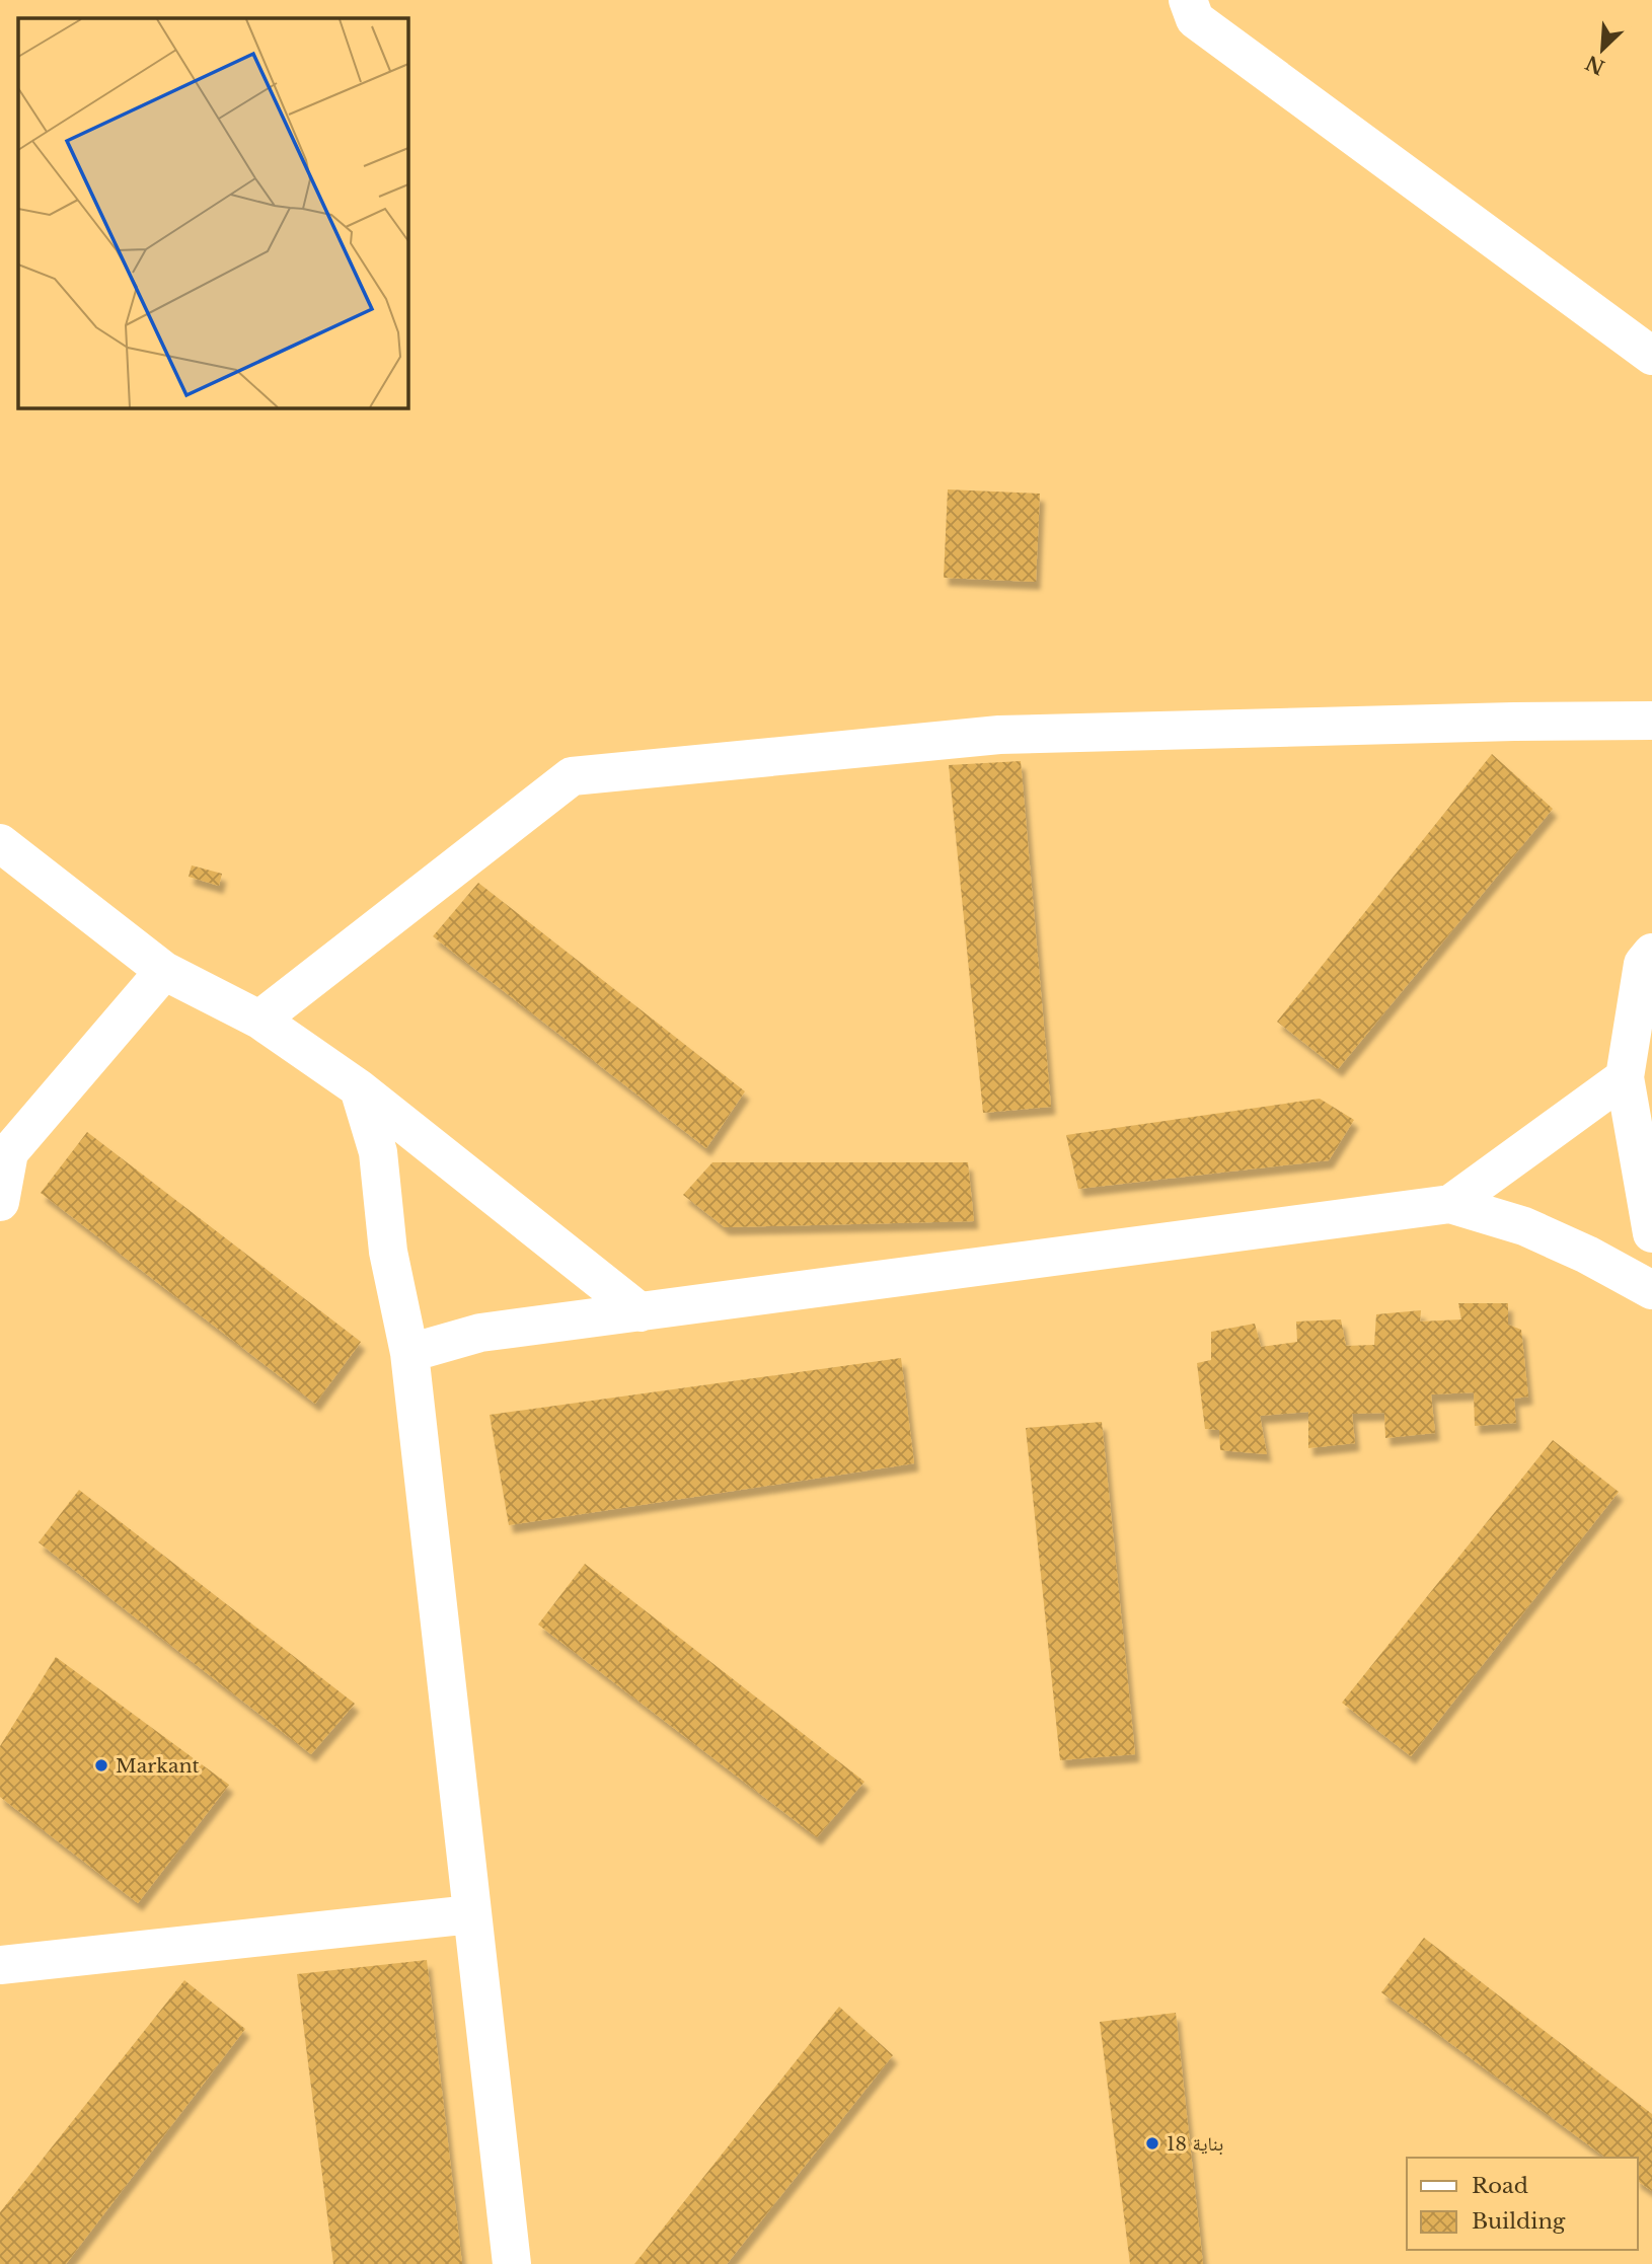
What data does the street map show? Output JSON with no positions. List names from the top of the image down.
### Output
{
  "places": ["Markant", "بناية 18"],
  "legend": ["Road", "Building"],
  "north": "bottom left"
}
